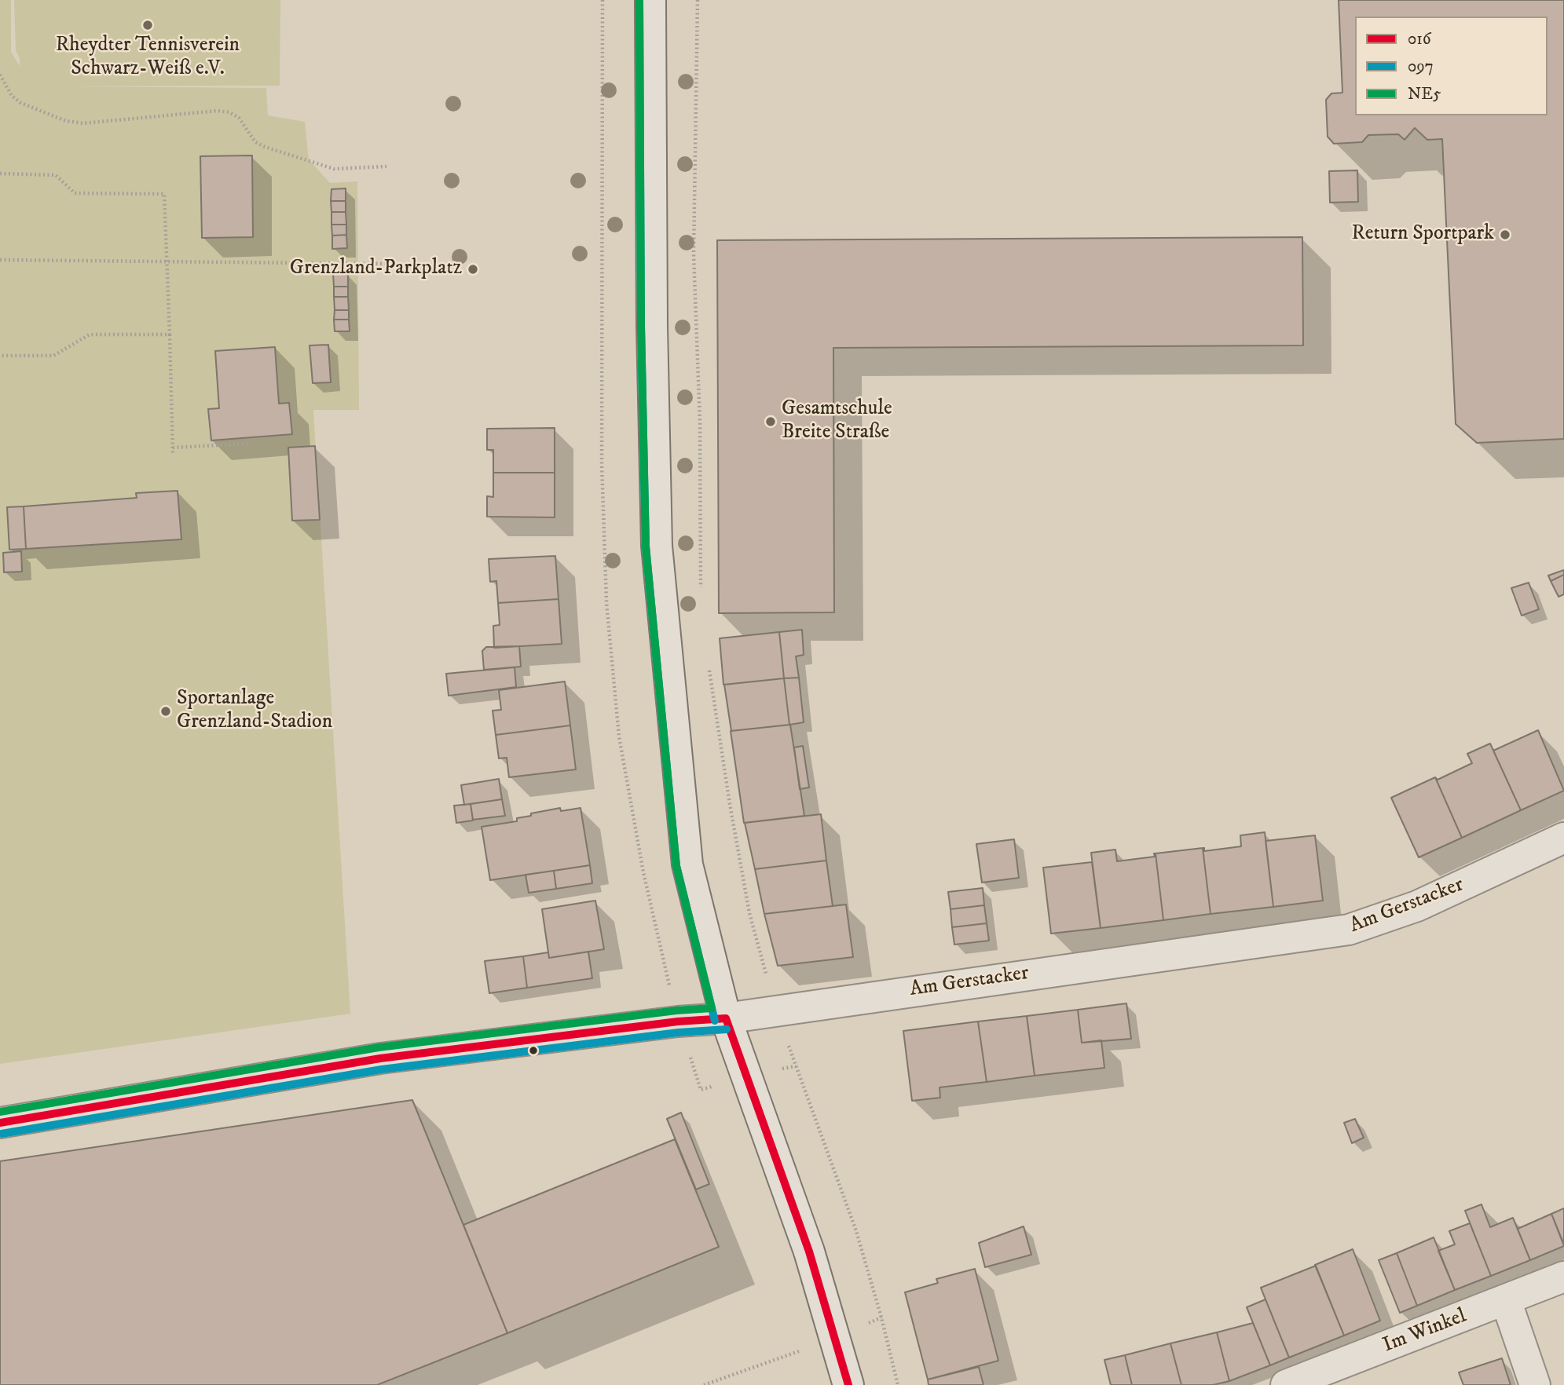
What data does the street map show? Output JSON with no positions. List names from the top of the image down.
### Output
{
  "streets": {
    "street": ["Am Gerstacker", "Im Winkel"]
  },
  "places": [
    "Rheydter Tennisverein Schwarz-Weiß e.V.",
    "Return Sportpark",
    "Grenzland-Parkplatz",
    "Gesamtschule Breite Straße",
    "Sportanlage Grenzland-Stadion"
  ],
  "lines": ["transit line 097", "transit line NE5", "transit line 016"],
  "legend": ["016", "097", "NE5"]
}
